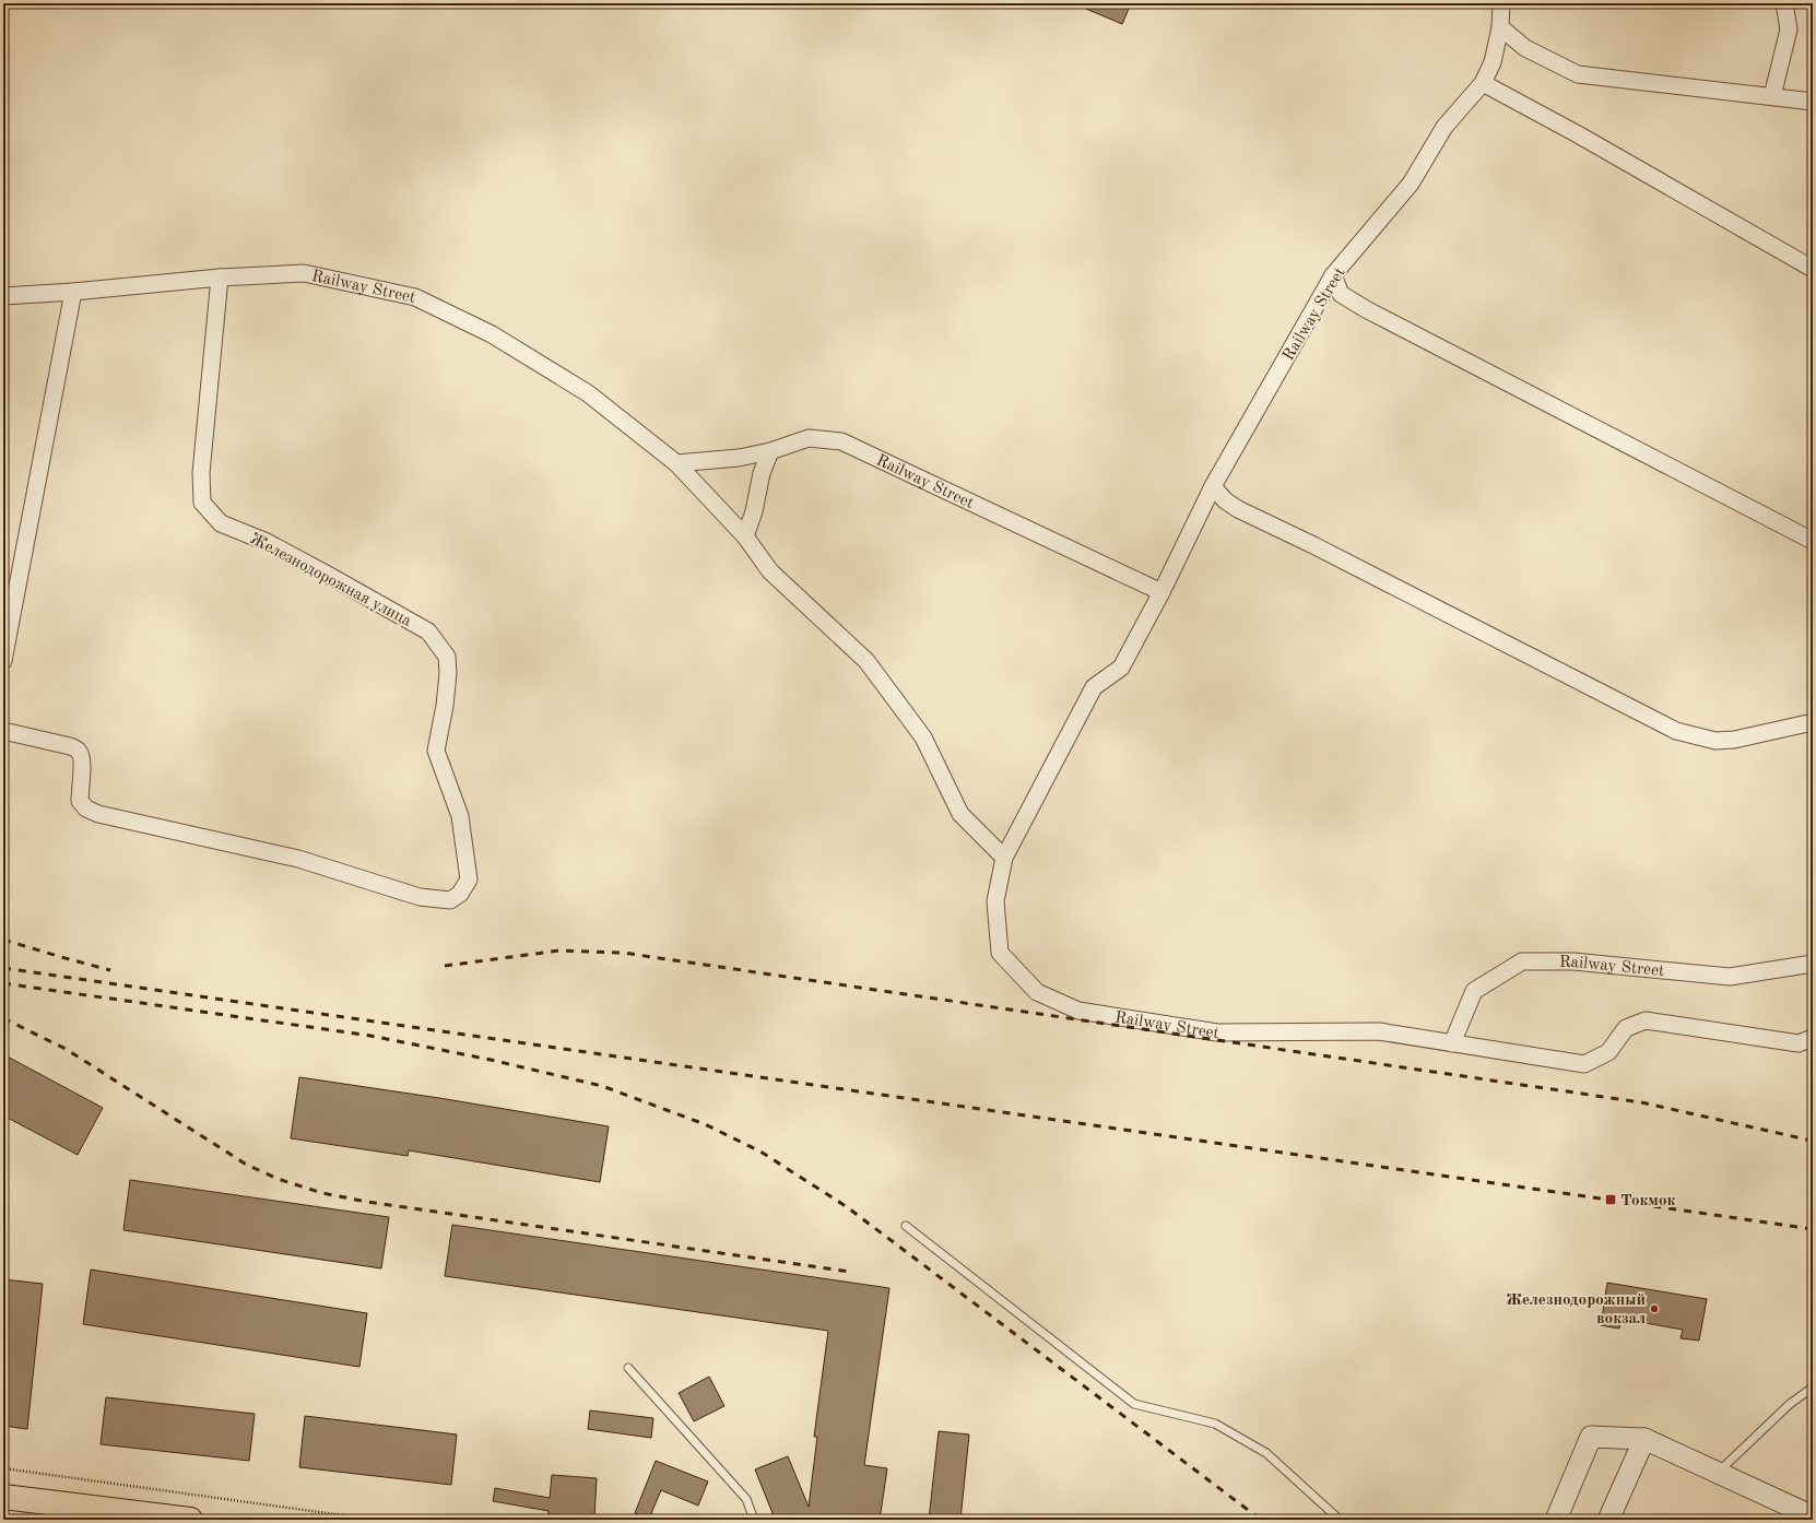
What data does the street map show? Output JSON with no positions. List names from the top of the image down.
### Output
{
  "streets": {
    "street": ["Railway Street", "Железнодорожная улица"]
  },
  "crossings": [
    ["Railway Street", "Железнодорожная улица"]
  ],
  "places": {
    "transit": ["Токмок"],
    "other": ["Железнодорожный вокзал"]
  }
}
